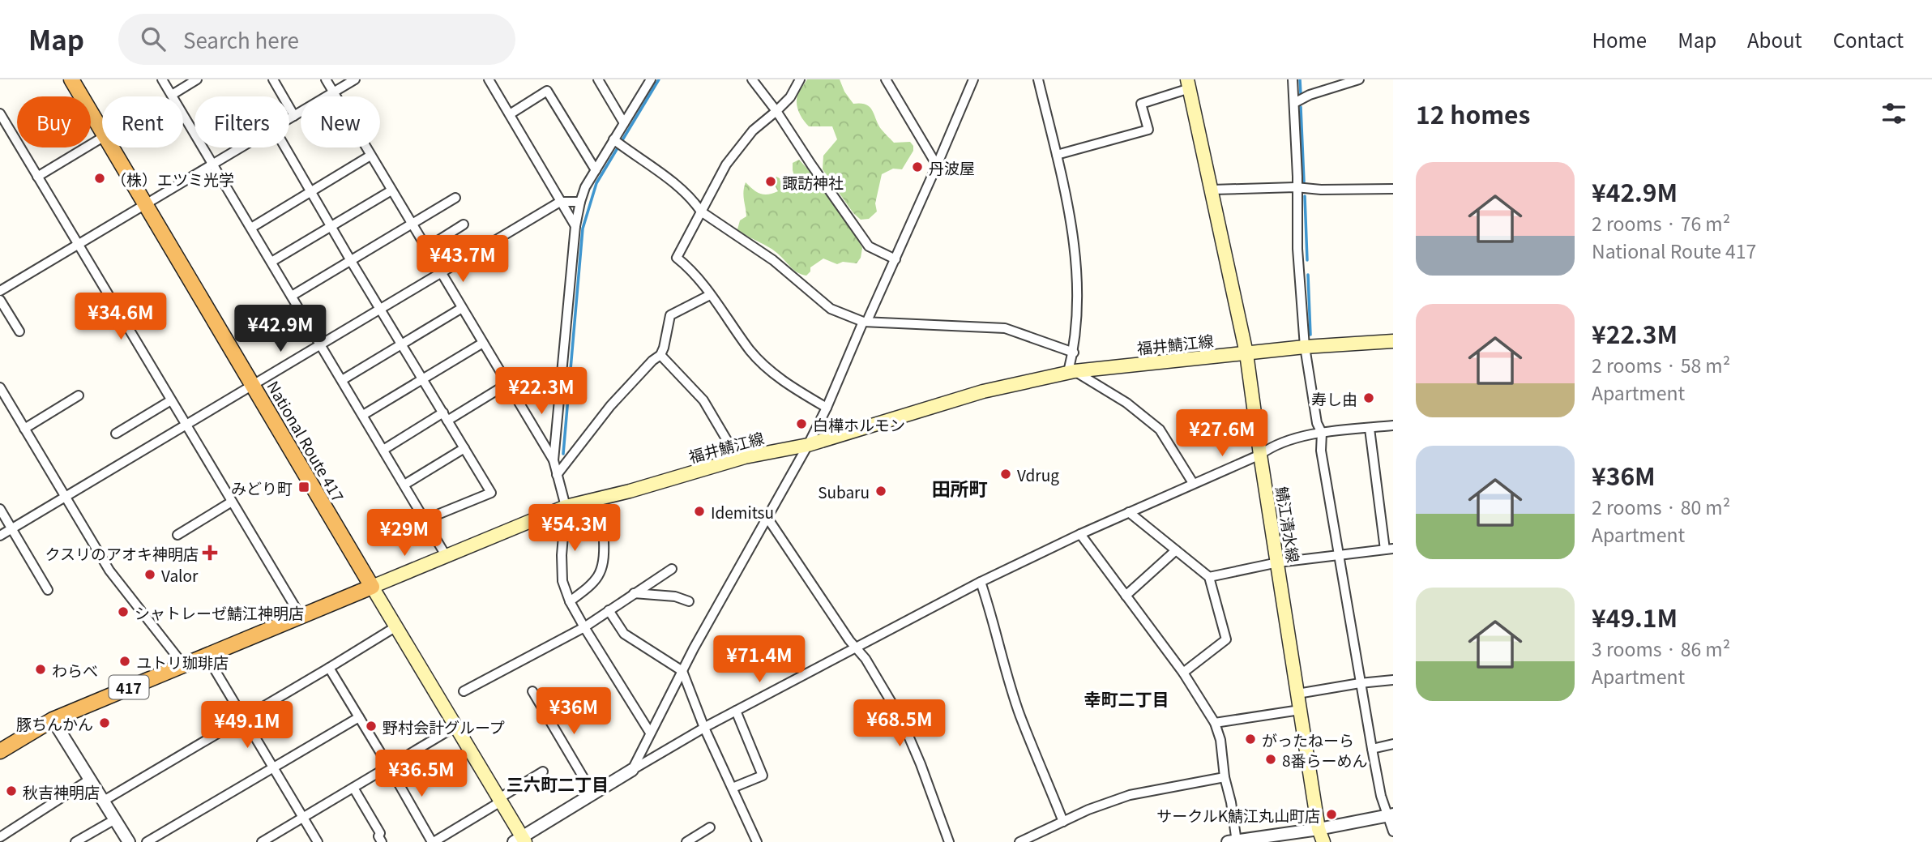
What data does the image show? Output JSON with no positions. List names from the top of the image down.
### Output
{
  "streets": {
    "highway": ["National Route 417", "417"],
    "main road": ["福井鯖江線", "鯖江清水線"]
  },
  "crossings": [
    ["福井鯖江線", "National Route 417"],
    ["福井鯖江線", "鯖江清水線"],
    ["福井鯖江線", "417"],
    ["National Route 417", "417"]
  ],
  "districts": ["田所町", "幸町二丁目", "三六町二丁目"],
  "places": {
    "other": [
      "丹波屋",
      "（株）エツミ光学",
      "諏訪神社",
      "寿し由",
      "白樺ホルモン",
      "Vdrug",
      "Subaru",
      "Idemitsu",
      "Valor",
      "シャトレーゼ鯖江神明店",
      "ユトリ珈琲店",
      "わらべ",
      "豚ちんかん",
      "野村会計グループ",
      "がったねーら",
      "8番らーめん",
      "秋吉神明店",
      "サークルK鯖江丸山町店"
    ],
    "transit": ["みどり町"],
    "health": ["クスリのアオキ神明店"]
  },
  "page": {
    "header": "Map",
    "search": "Search here",
    "nav": [
      "Home",
      "Map",
      "About",
      "Contact"
    ],
    "heading": "12 homes",
    "chip": [
      "Buy",
      "Rent",
      "Filters",
      "New"
    ],
    "list": [
      {
        "name": "¥42.9M",
        "note": "2 rooms · 76 m² · National Route 417"
      },
      {
        "name": "¥22.3M",
        "note": "2 rooms · 58 m² · Apartment"
      },
      {
        "name": "¥36M",
        "note": "2 rooms · 80 m² · Apartment"
      },
      {
        "name": "¥49.1M",
        "note": "3 rooms · 86 m² · Apartment"
      }
    ],
    "price": [
      "¥43.7M",
      "¥34.6M",
      "¥42.9M",
      "¥22.3M",
      "¥27.6M",
      "¥54.3M",
      "¥29M",
      "¥71.4M",
      "¥36M",
      "¥68.5M",
      "¥49.1M",
      "¥36.5M"
    ]
  }
}
